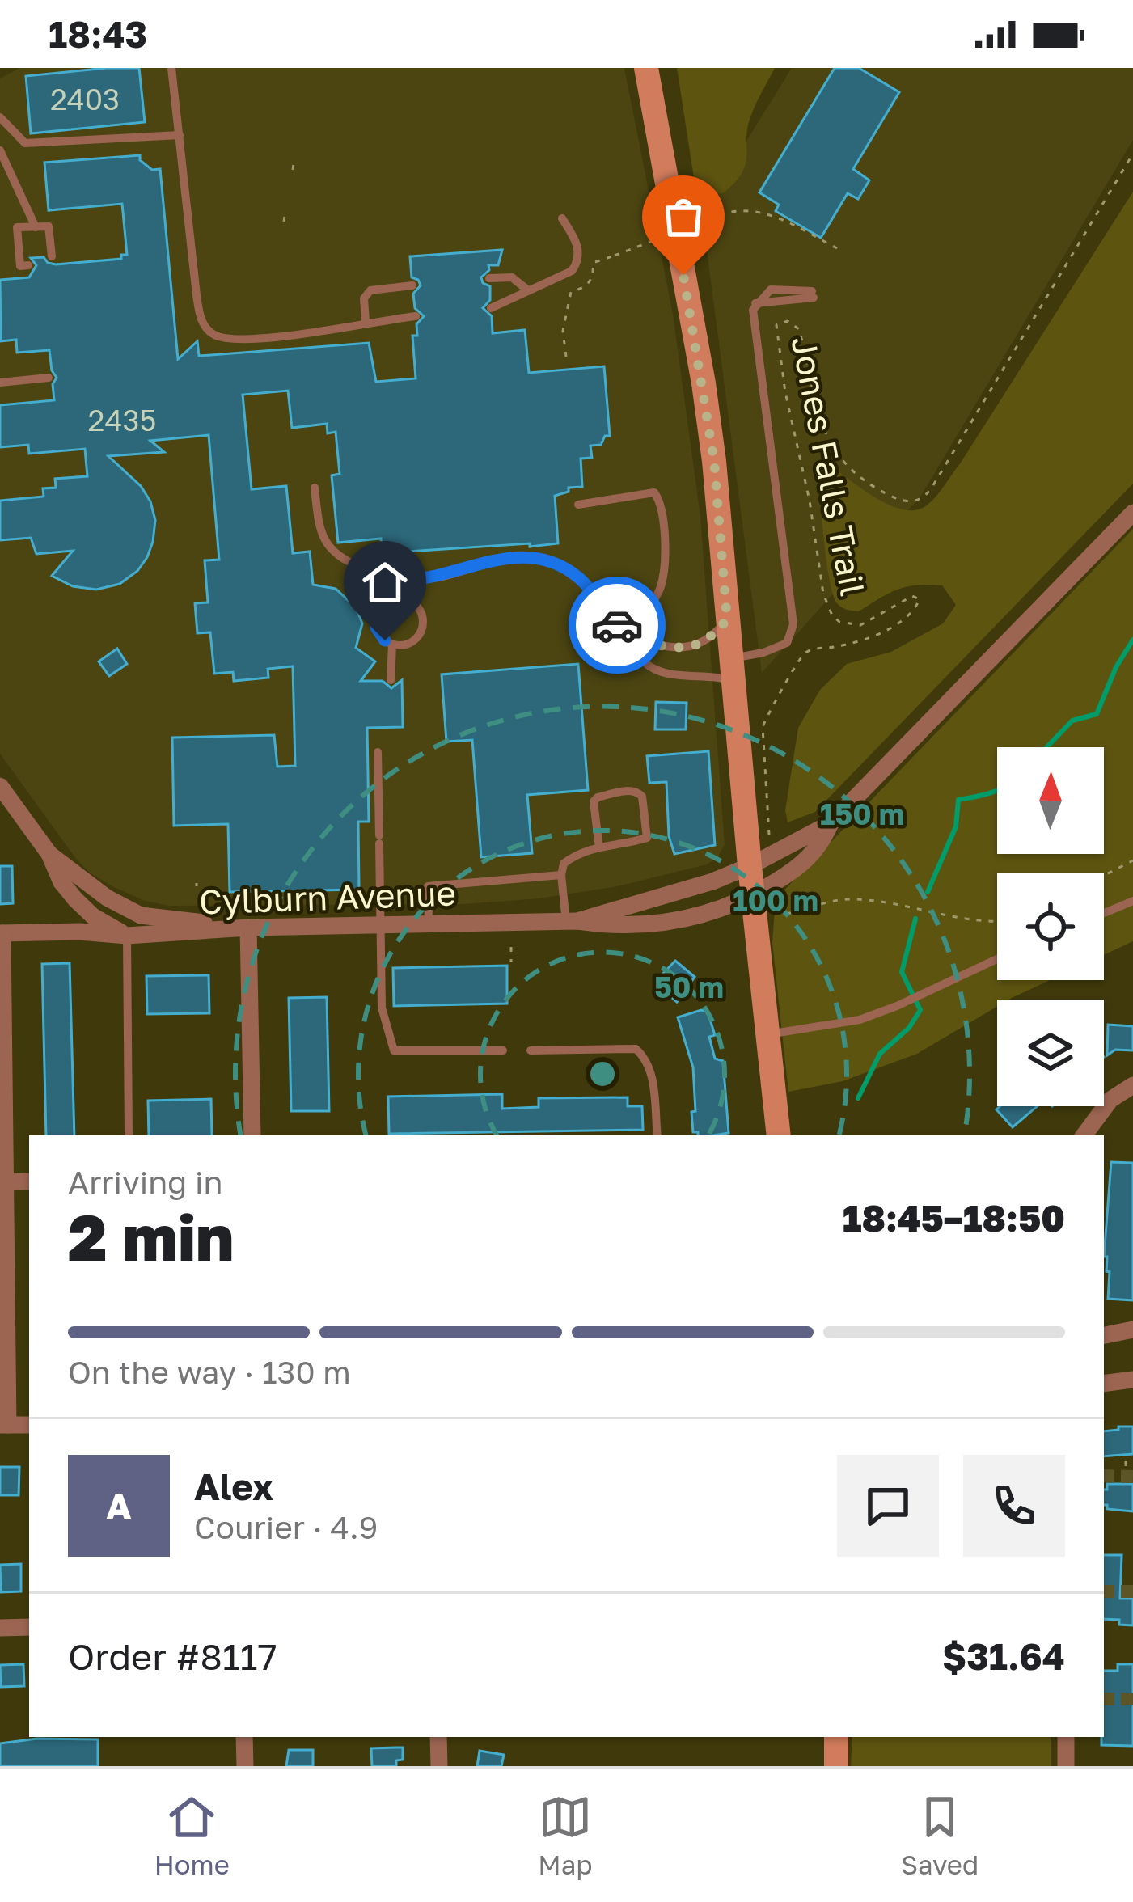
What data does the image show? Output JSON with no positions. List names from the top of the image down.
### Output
{
  "streets": {
    "street": ["Cylburn Avenue"],
    "path": ["Jones Falls Trail"]
  },
  "house_numbers": ["2403", "2435"],
  "north": "top",
  "page": {
    "status": "18:43",
    "heading": ["2 min", "Arriving in", "18:45–18:50"],
    "panel": [
      "Alex",
      "Courier · 4.9",
      "Order #8117",
      "$31.64"
    ],
    "bar": "On the way · 130 m",
    "round": "A",
    "tabs": ["Home", "Map", "Saved"]
  },
  "rings": ["150 m", "100 m", "50 m"]
}
